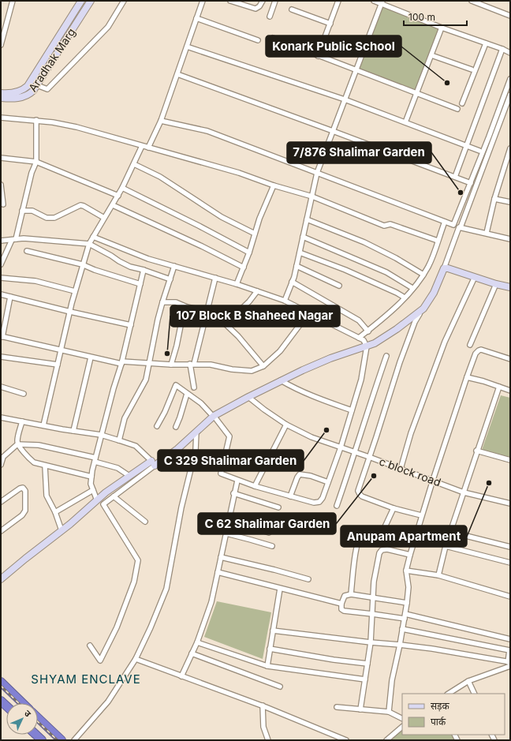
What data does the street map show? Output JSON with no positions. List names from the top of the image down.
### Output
{
  "streets": {
    "street": ["Aradhak Marg", "c block road"]
  },
  "districts": ["SHYAM ENCLAVE"],
  "places": [
    "Konark Public School",
    "7/876 Shalimar Garden",
    "107 Block B Shaheed Nagar",
    "C 329 Shalimar Garden",
    "C 62 Shalimar Garden",
    "Anupam Apartment"
  ],
  "legend": ["सड़क", "पार्क"],
  "scale_bar": "100 m",
  "north": "top right"
}
